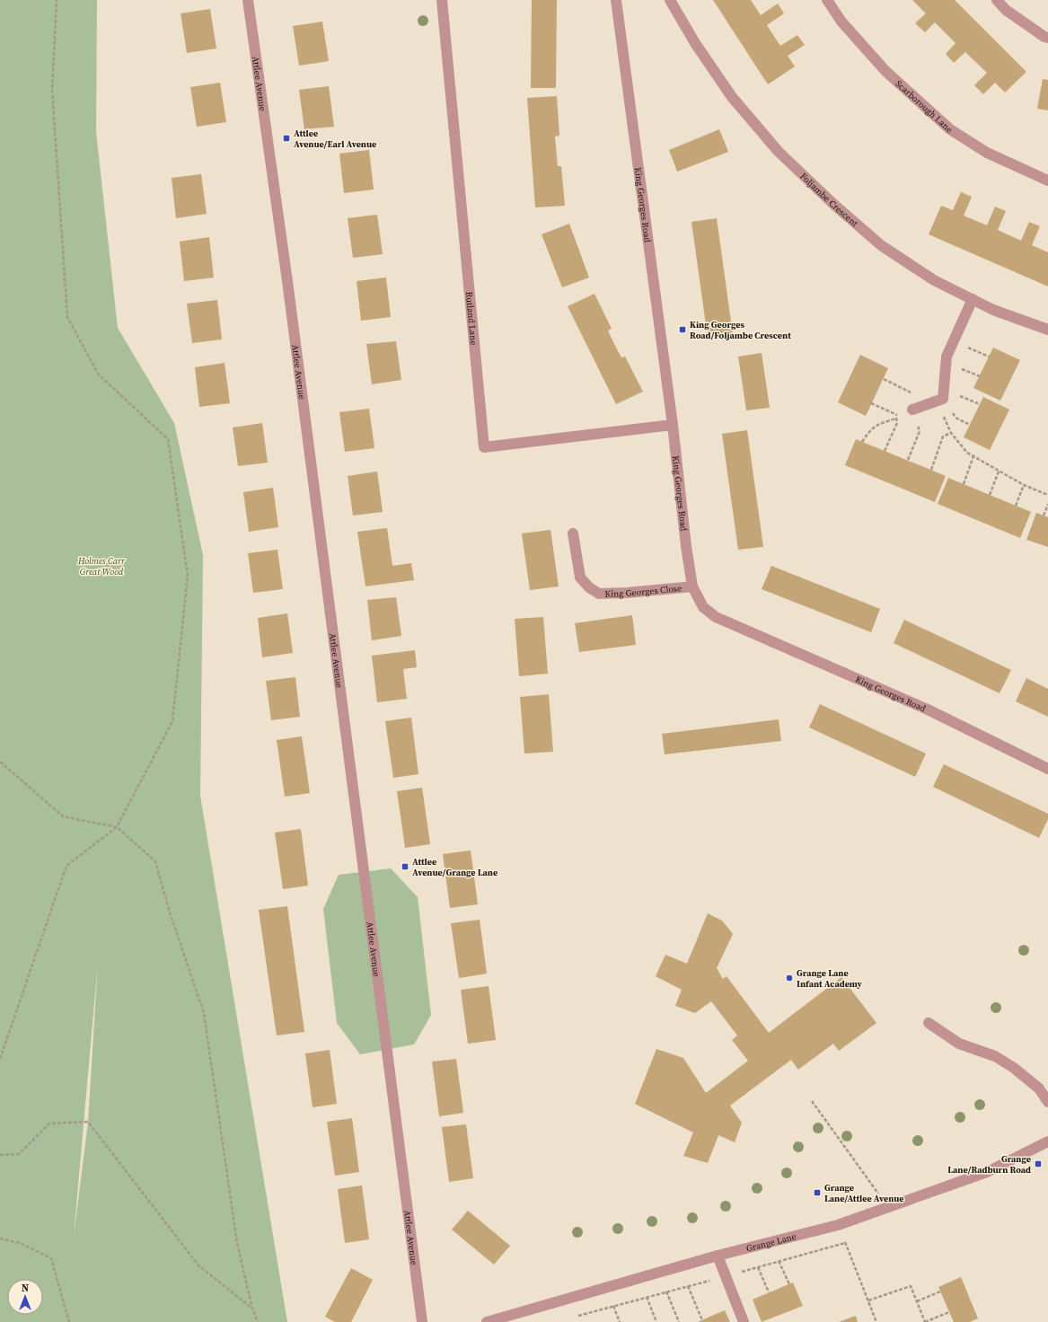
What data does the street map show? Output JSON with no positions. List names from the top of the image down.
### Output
{
  "streets": {
    "street": [
      "Attlee Avenue",
      "Scarborough Lane",
      "Foljambe Crescent",
      "King Georges Road",
      "Rutland Lane",
      "King Georges Close",
      "Grange Lane"
    ]
  },
  "crossings": [
    ["King Georges Road", "Rutland Lane"],
    ["King Georges Road", "King Georges Close"]
  ],
  "parks": ["Holmes Carr Great Wood"],
  "places": {
    "transit": [
      "Attlee Avenue/Earl Avenue",
      "King Georges Road/Foljambe Crescent",
      "Attlee Avenue/Grange Lane",
      "Grange Lane/Radburn Road",
      "Grange Lane/Attlee Avenue"
    ],
    "other": ["Grange Lane Infant Academy"]
  },
  "north": "top"
}
